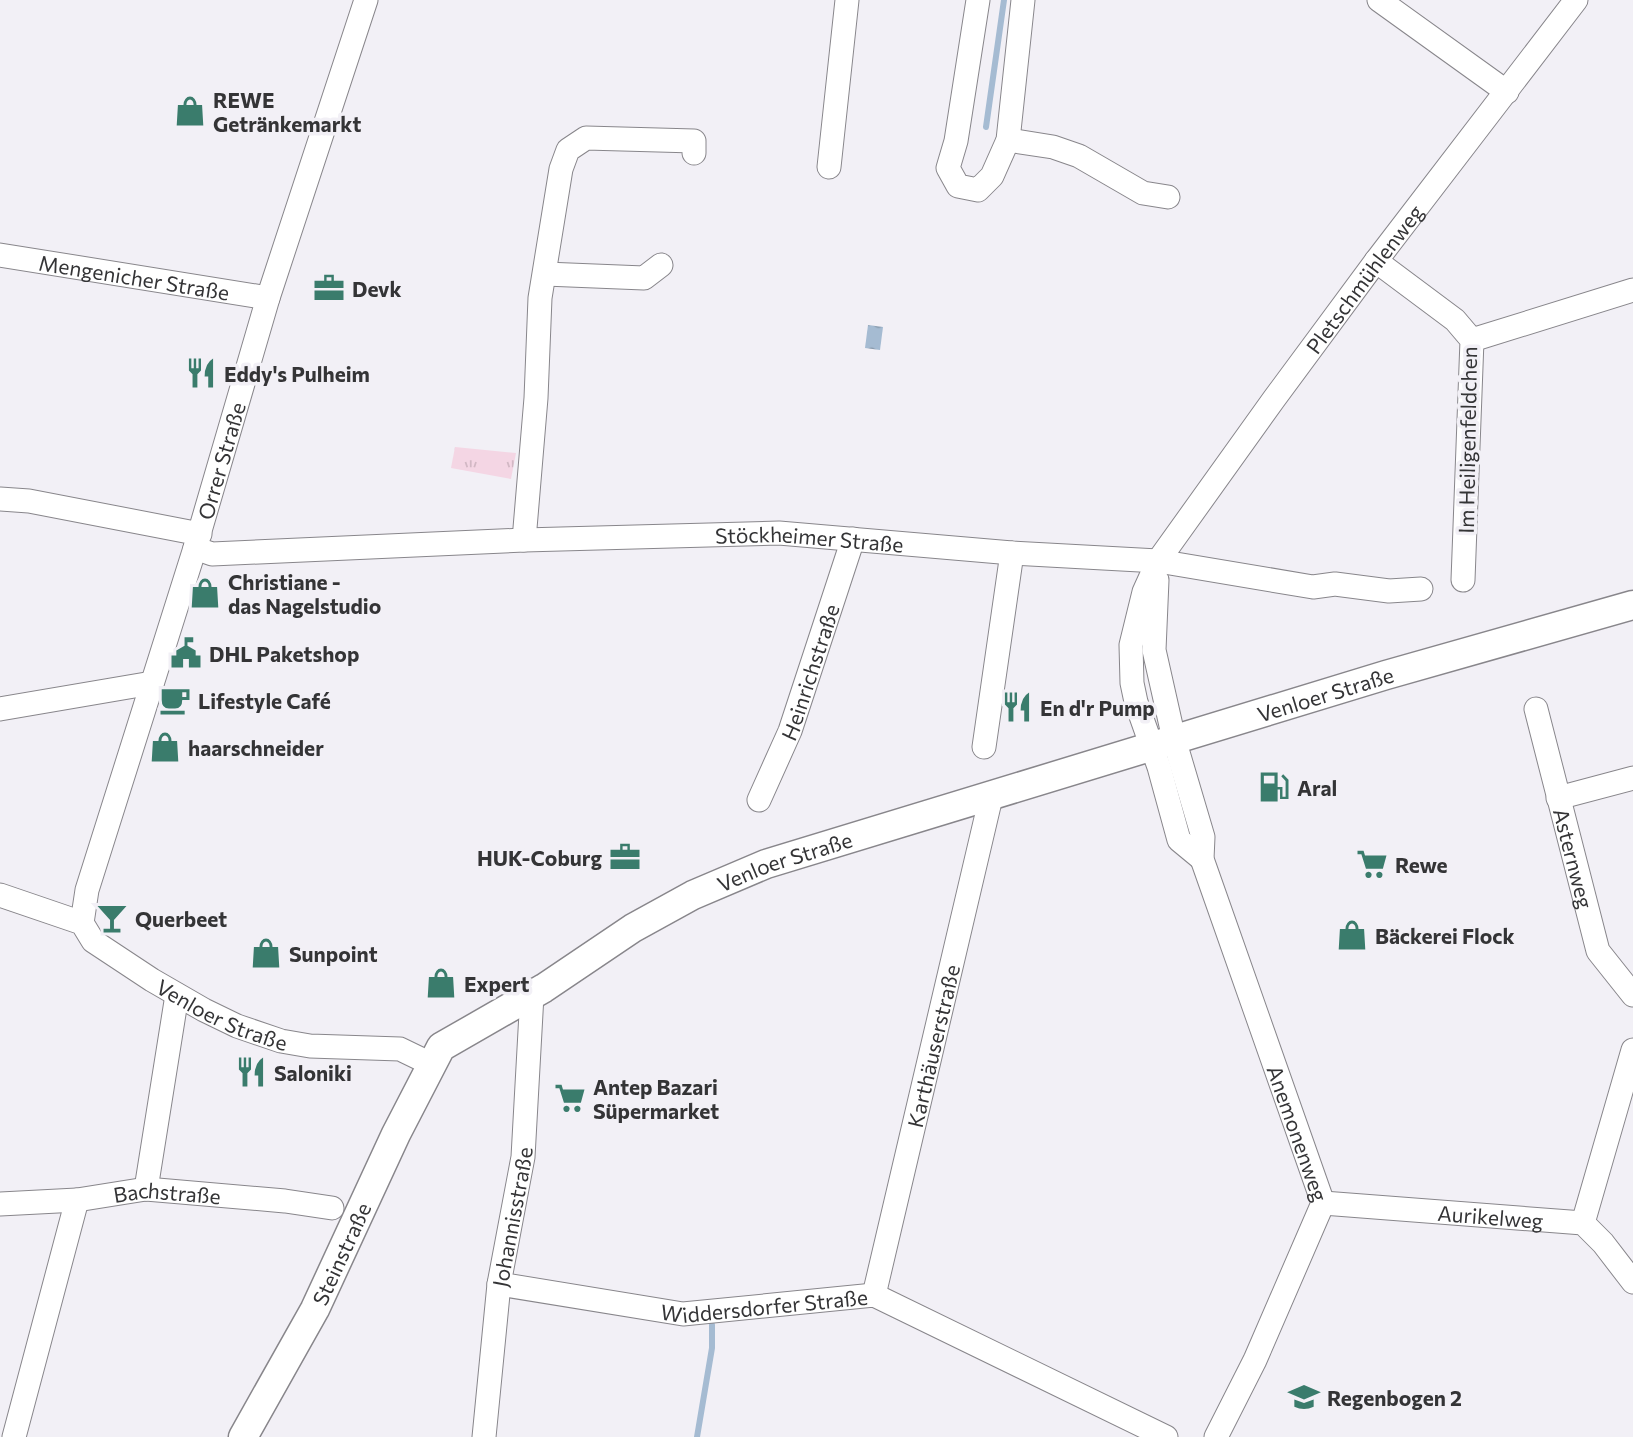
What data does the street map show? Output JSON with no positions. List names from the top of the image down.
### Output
{
  "streets": {
    "main road": ["Venloer Straße", "Steinstraße"],
    "street": [
      "Mengenicher Straße",
      "Pletschmühlenweg",
      "Im Heiligenfeldchen",
      "Orrer Straße",
      "Stöckheimer Straße",
      "Heinrichstraße",
      "Asternweg",
      "Karthäuserstraße",
      "Anemonenweg",
      "Bachstraße",
      "Johannisstraße",
      "Aurikelweg",
      "Widdersdorfer Straße"
    ]
  },
  "crossings": [
    ["Mengenicher Straße", "Orrer Straße"],
    ["Pletschmühlenweg", "Im Heiligenfeldchen"],
    ["Pletschmühlenweg", "Stöckheimer Straße"],
    ["Orrer Straße", "Stöckheimer Straße"],
    ["Orrer Straße", "Venloer Straße"],
    ["Stöckheimer Straße", "Heinrichstraße"],
    ["Venloer Straße", "Karthäuserstraße"],
    ["Venloer Straße", "Anemonenweg"],
    ["Venloer Straße", "Johannisstraße"],
    ["Venloer Straße", "Steinstraße"],
    ["Karthäuserstraße", "Widdersdorfer Straße"],
    ["Anemonenweg", "Aurikelweg"],
    ["Johannisstraße", "Widdersdorfer Straße"]
  ],
  "places": {
    "shop": [
      "REWE Getränkemarkt",
      "Christiane - das Nagelstudio",
      "haarschneider",
      "Bäckerei Flock",
      "Sunpoint",
      "Expert"
    ],
    "office": ["Devk", "HUK-Coburg"],
    "restaurant": ["Eddy's Pulheim", "En d'r Pump", "Saloniki"],
    "public building": ["DHL Paketshop"],
    "cafe": ["Lifestyle Café"],
    "fuel station": ["Aral"],
    "supermarket": ["Rewe", "Antep Bazari Süpermarket"],
    "bar": ["Querbeet"],
    "school or university": ["Regenbogen 2"]
  }
}
